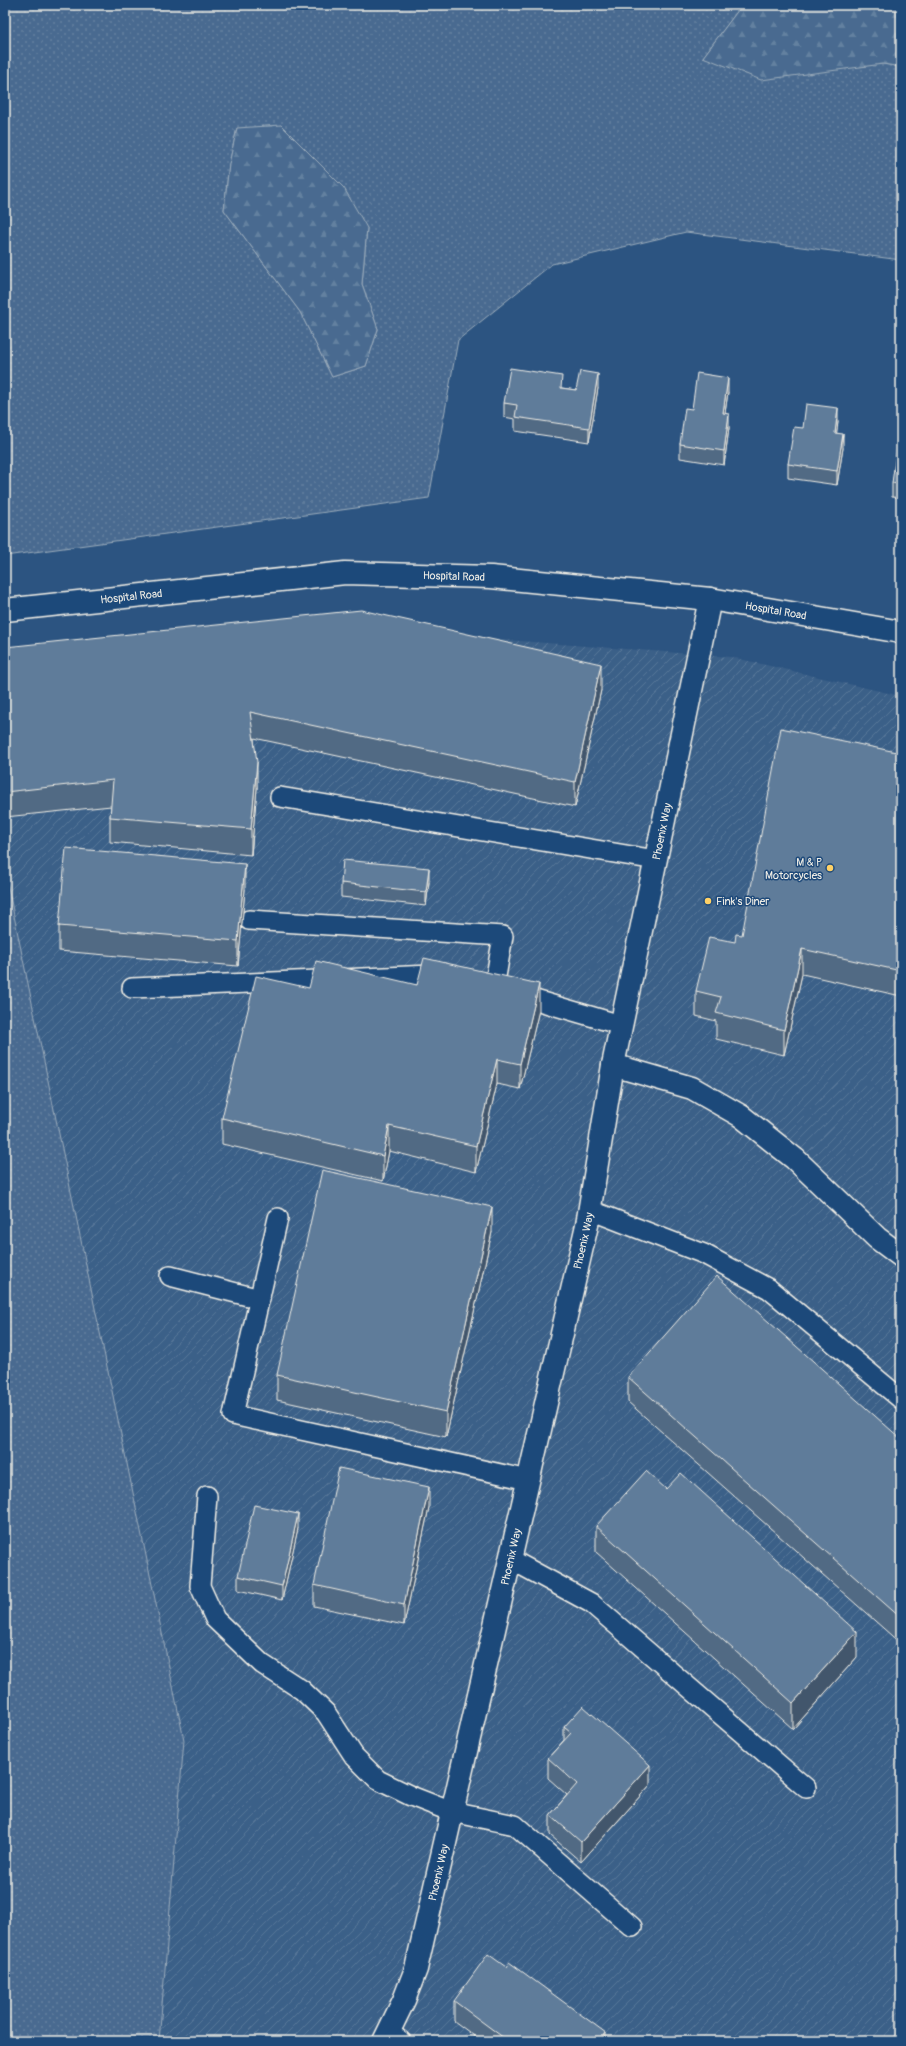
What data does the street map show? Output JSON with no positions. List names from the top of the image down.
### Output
{
  "streets": {
    "street": ["Hospital Road", "Phoenix Way"]
  },
  "crossings": [
    ["Hospital Road", "Phoenix Way"]
  ],
  "places": ["M & P Motorcycles", "Fink's Diner"]
}
